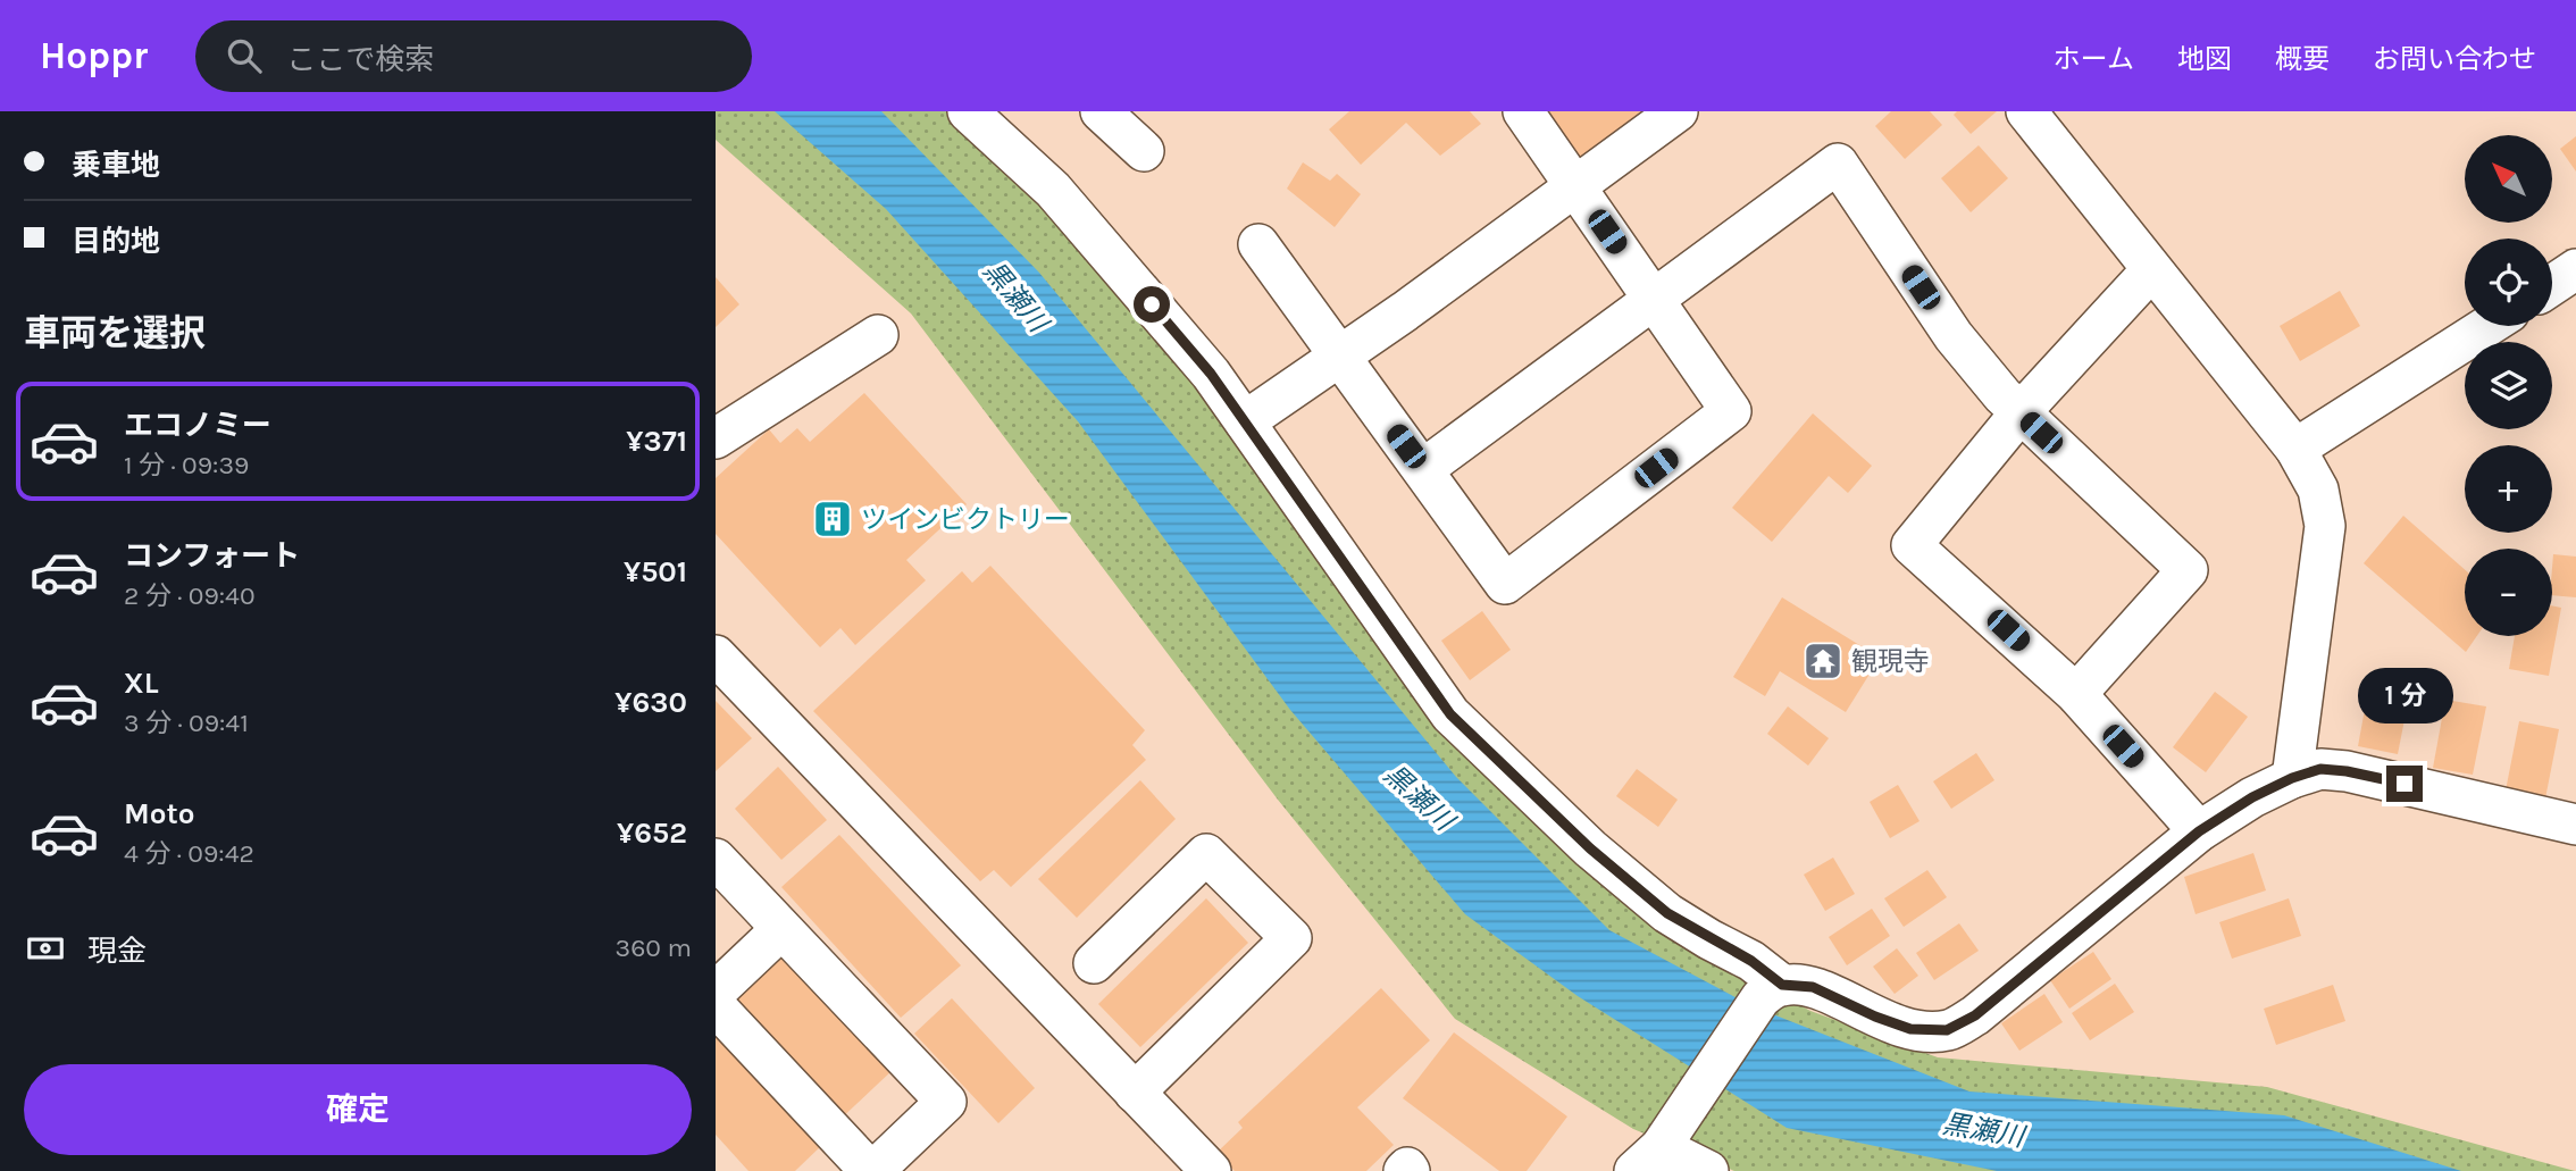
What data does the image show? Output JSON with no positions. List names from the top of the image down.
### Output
{
  "water": ["黒瀬川"],
  "places": {
    "building": ["ツインビクトリー"],
    "temple": ["観現寺"]
  },
  "north": "top left",
  "page": {
    "header": "Hoppr",
    "search": "ここで検索",
    "nav": [
      "ホーム",
      "地図",
      "概要",
      "お問い合わせ"
    ],
    "banner": ["乗車地", "目的地"],
    "map_buttons": ["+", "−"],
    "heading": "車両を選択",
    "list": [
      {
        "name": "エコノミー",
        "note": "1 分 · 09:39",
        "value": "¥371"
      },
      {
        "name": "コンフォート",
        "note": "2 分 · 09:40",
        "value": "¥501"
      },
      {
        "name": "XL",
        "note": "3 分 · 09:41",
        "value": "¥630"
      },
      {
        "name": "Moto",
        "note": "4 分 · 09:42",
        "value": "¥652"
      }
    ],
    "bubble": "1 分",
    "pay": ["現金", "360 m"],
    "buttons": "確定"
  }
}
